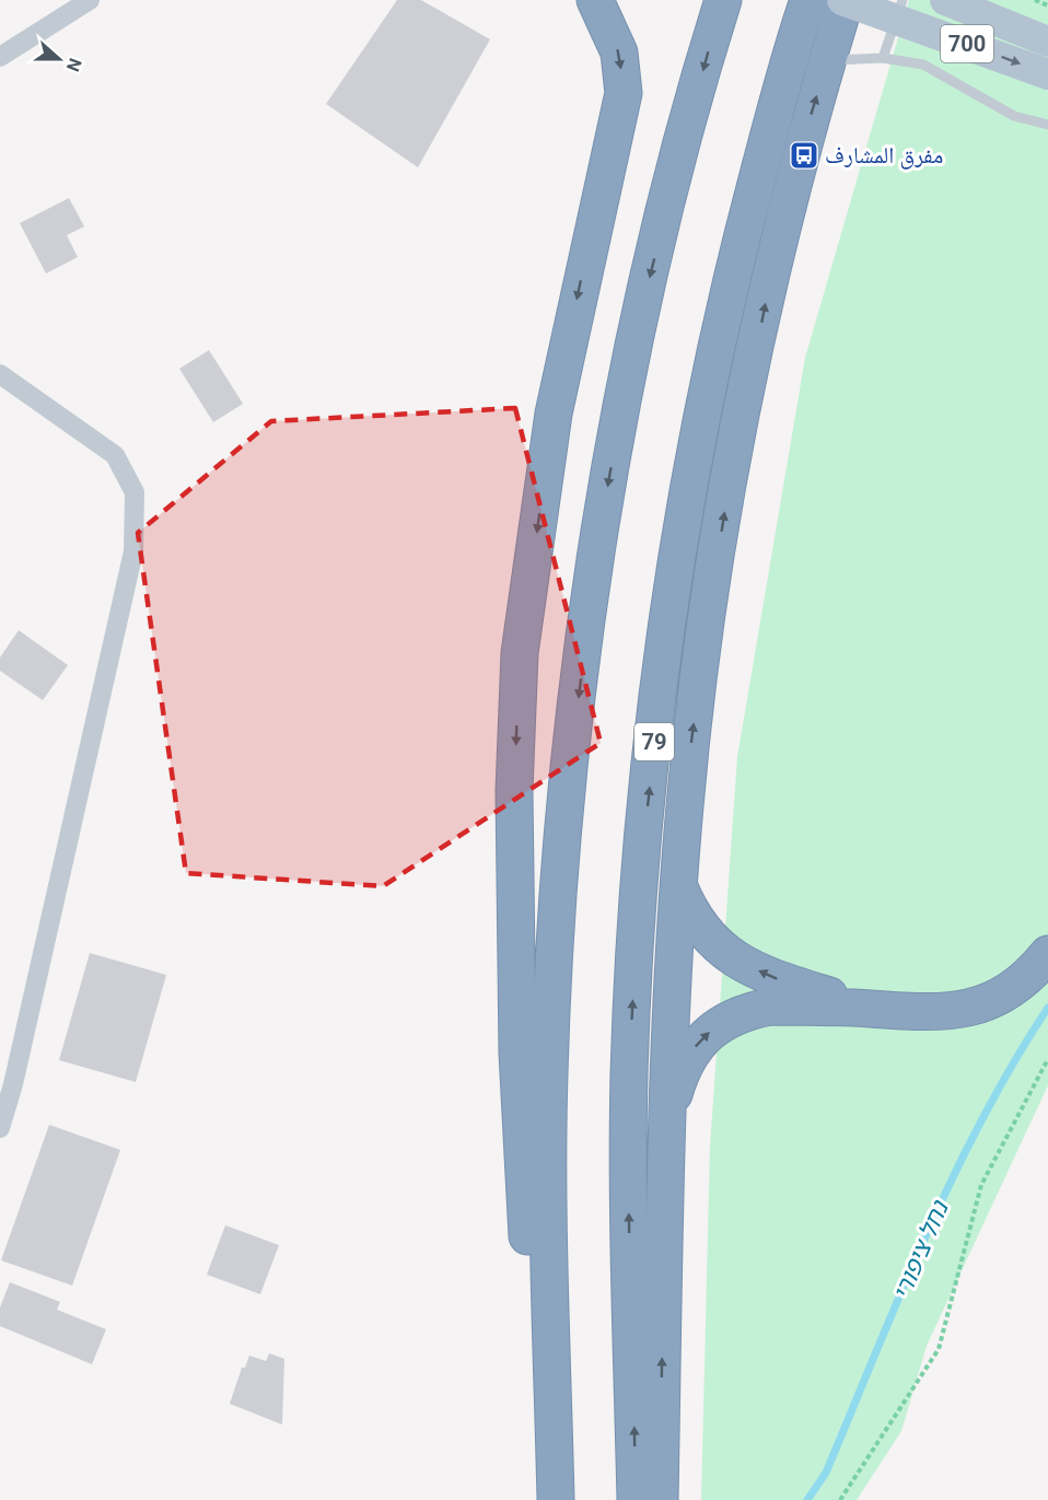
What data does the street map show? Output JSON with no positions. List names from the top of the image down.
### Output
{
  "streets": {
    "highway": ["79"],
    "main road": ["700"]
  },
  "water": ["נחל ציפורי"],
  "places": {
    "bus stop": ["مفرق المشارف"]
  },
  "north": "right"
}
